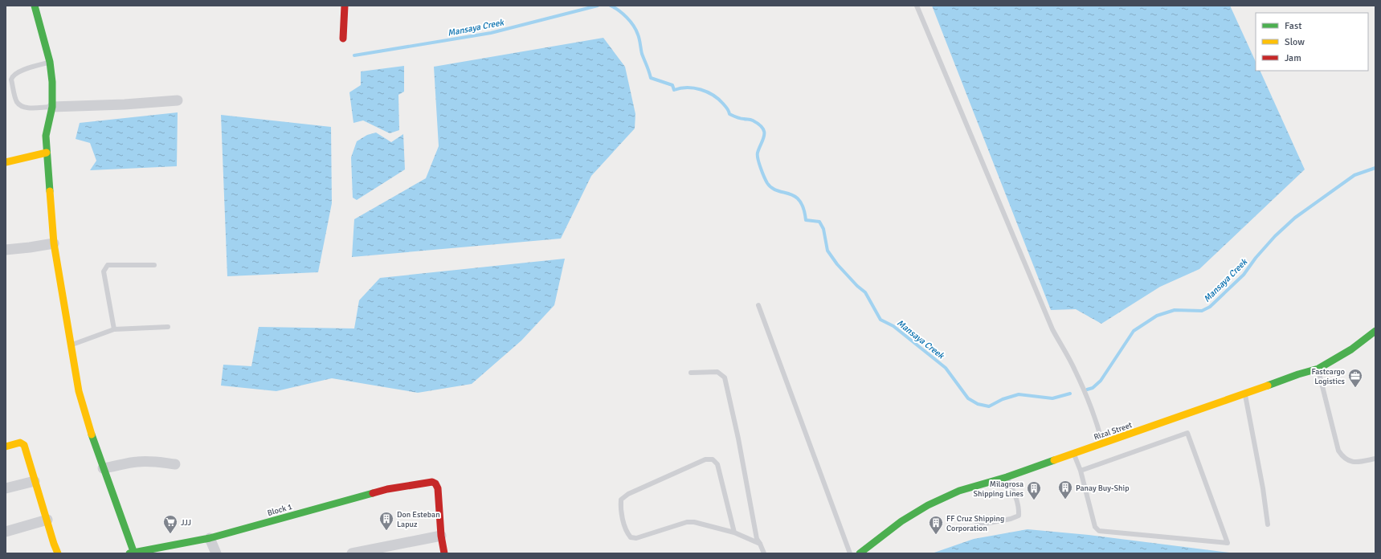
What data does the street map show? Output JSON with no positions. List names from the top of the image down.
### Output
{
  "streets": {
    "street": ["Rizal Street", "Block 1"]
  },
  "water": ["Mansaya Creek"],
  "places": {
    "office": ["Fastcargo Logistics"],
    "building": [
      "Panay Buy-Ship",
      "Milagrosa Shipping Lines",
      "Don Esteban Lapuz",
      "FF Cruz Shipping Corporation"
    ],
    "supermarket": ["JJJ"]
  },
  "legend": ["Fast", "Slow", "Jam"]
}
